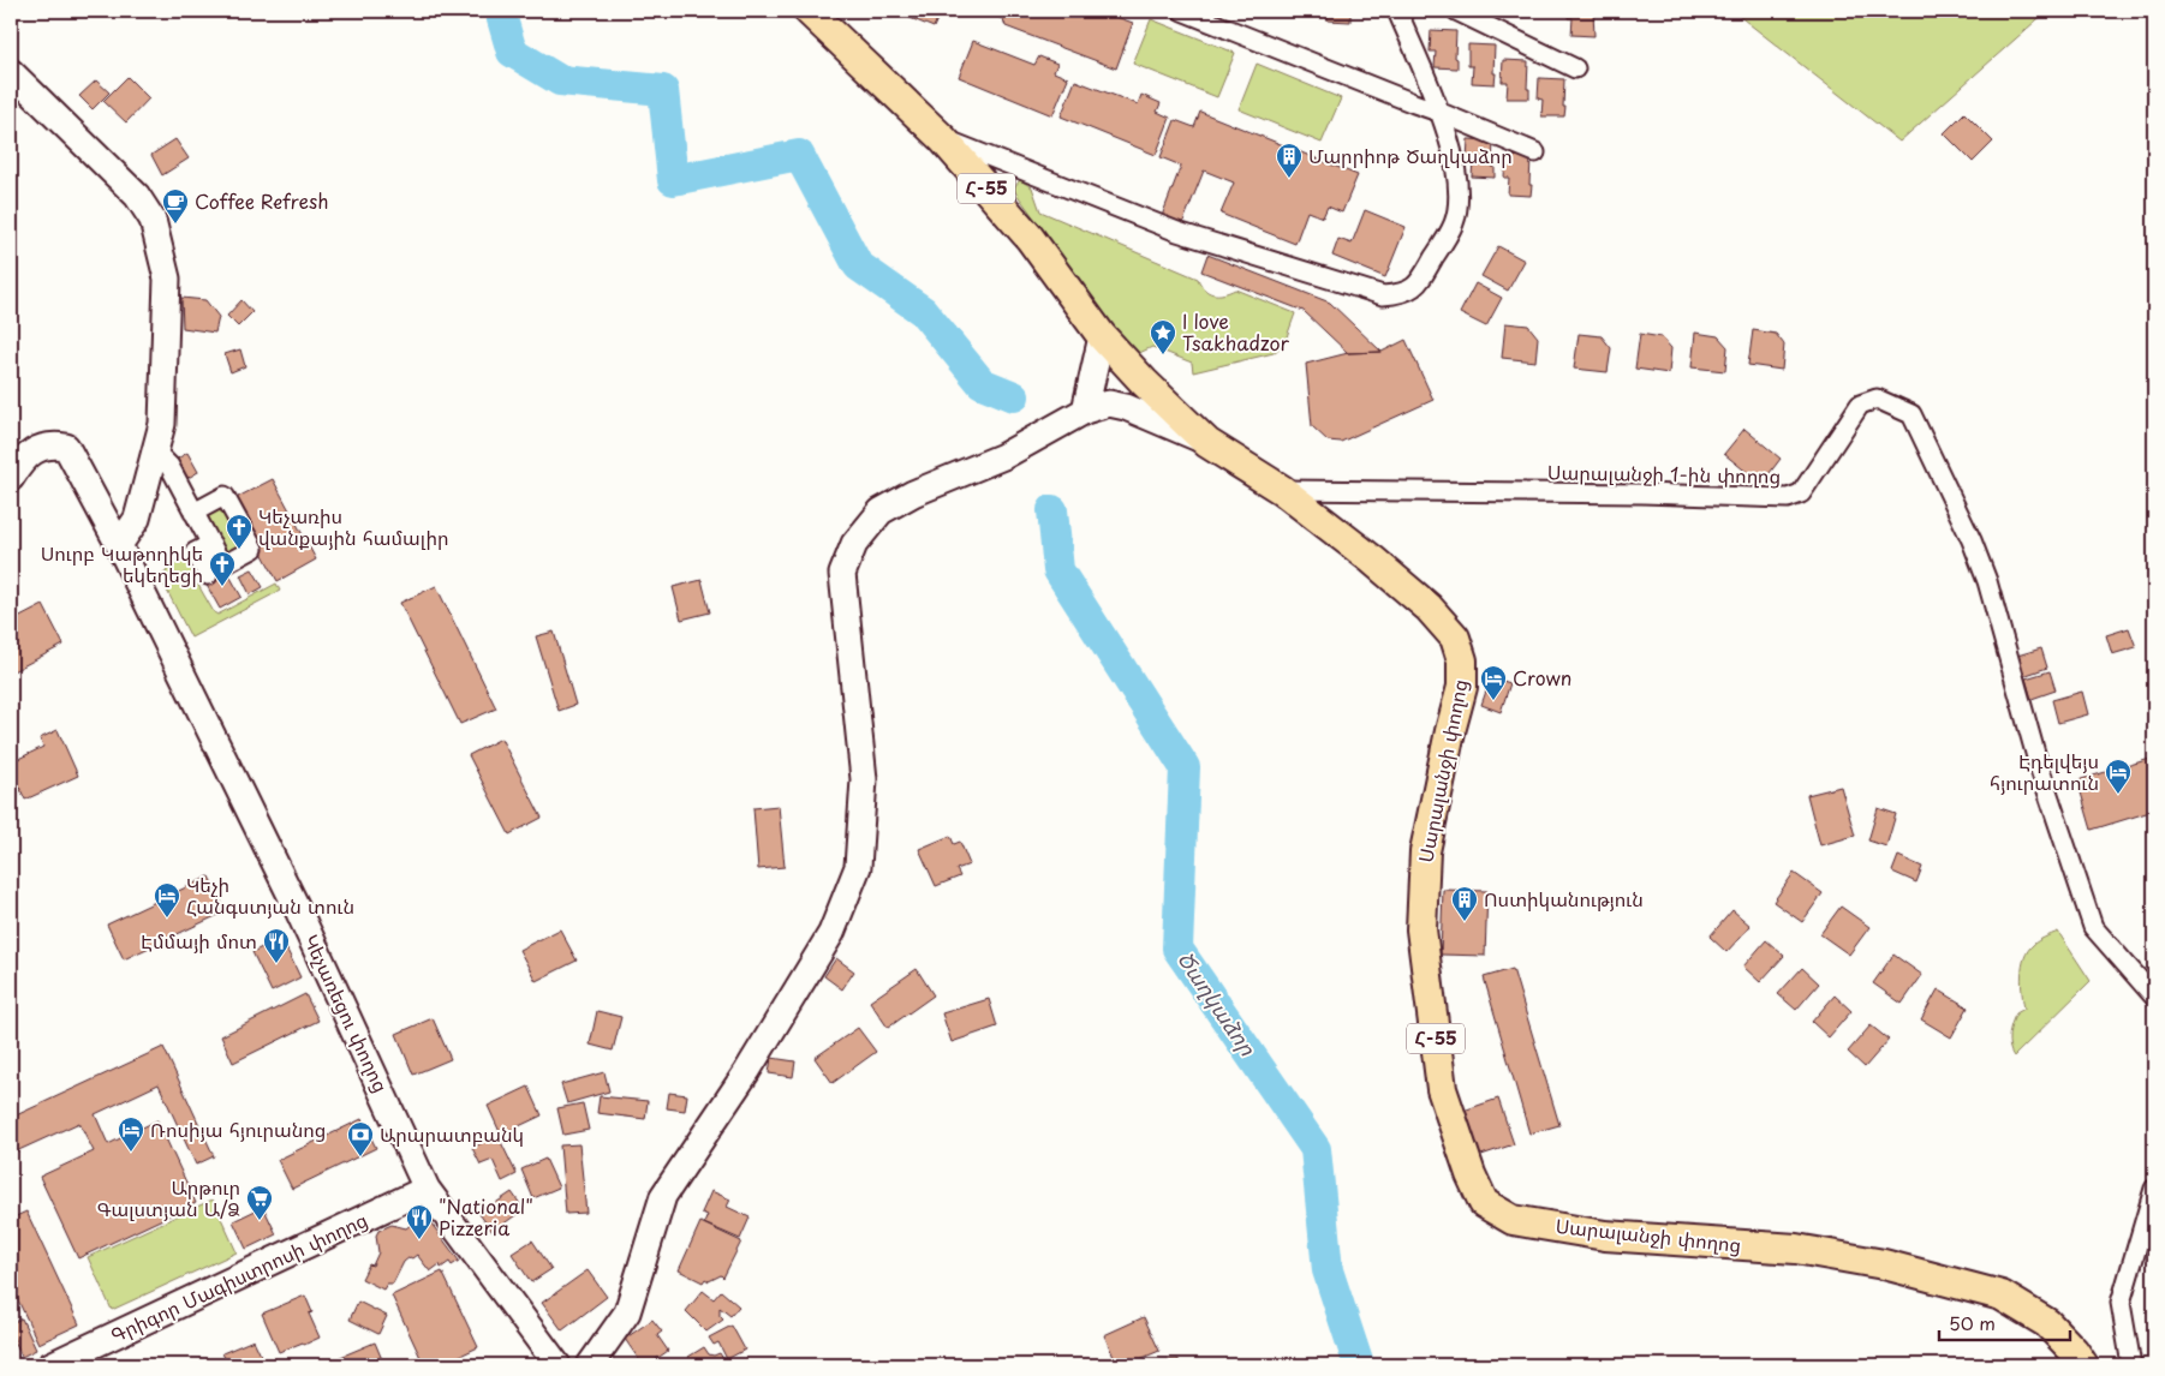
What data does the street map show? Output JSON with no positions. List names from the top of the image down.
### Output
{
  "streets": {
    "main road": [
      "Հ-55",
      "Սարալանջի փողոց",
      "Կեչառեցու փողոց",
      "Գրիգոր Մագիստրոսի փողոց"
    ],
    "street": ["Սարալանջի 1-ին փողոց"]
  },
  "crossings": [
    ["Հ-55", "Սարալանջի փողոց"],
    ["Սարալանջի 1-ին փողոց", "Սարալանջի փողոց"],
    ["Կեչառեցու փողոց", "Գրիգոր Մագիստրոսի փողոց"]
  ],
  "water": ["Ծաղկաձոր"],
  "places": {
    "building": ["Մարրիոթ Ծաղկաձոր", "Ոստիկանություն"],
    "cafe": ["Coffee Refresh"],
    "place": ["I love Tsakhadzor"],
    "church": ["Կեչառիս վանքային համալիր", "Սուրբ Կաթողիկե եկեղեցի"],
    "hotel": [
      "Crown",
      "Էդելվեյս հյուրատուն",
      "Կեչի Հանգստյան տուն",
      "Ռոսիյա հյուրանոց"
    ],
    "restaurant": ["Էմմայի մոտ", "\"National\" Pizzeria"],
    "bank": ["Արարատբանկ"],
    "supermarket": ["Արթուր Գալստյան Ա/Ձ"]
  },
  "scale_bar": "50 m"
}
